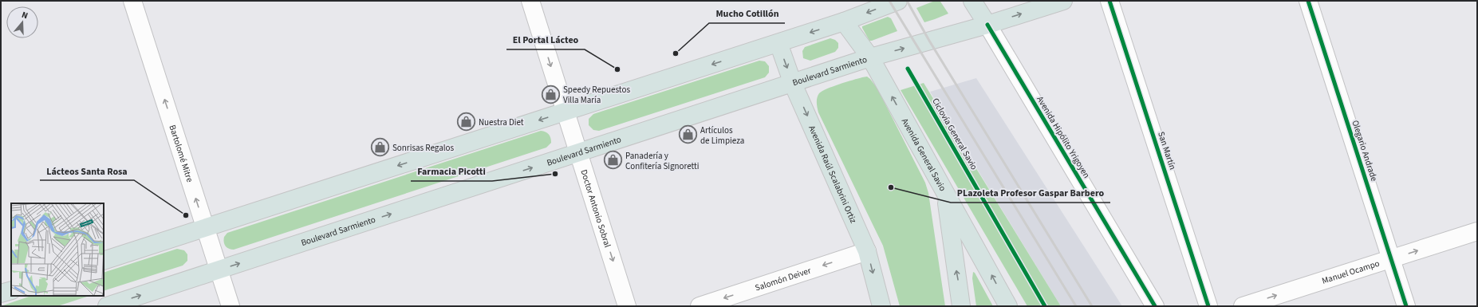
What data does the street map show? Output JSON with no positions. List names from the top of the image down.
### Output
{
  "streets": {
    "main road": [
      "Boulevard Sarmiento",
      "Avenida Hipólito Yrigoyen",
      "Avenida General Savio",
      "Avenida Raúl Scalabrini Ortiz"
    ],
    "street": [
      "San Martín",
      "Olegario Andrade",
      "Bartolomé Mitre",
      "Doctor Antonio Sobral",
      "Manuel Ocampo",
      "Salomón Deiver"
    ],
    "cycle path": ["Ciclovía General Savio"]
  },
  "crossings": [
    ["Boulevard Sarmiento", "Avenida Hipólito Yrigoyen"],
    ["Boulevard Sarmiento", "Bartolomé Mitre"],
    ["Boulevard Sarmiento", "Avenida General Savio"],
    ["Boulevard Sarmiento", "Avenida Raúl Scalabrini Ortiz"],
    ["Boulevard Sarmiento", "Doctor Antonio Sobral"],
    ["Olegario Andrade", "Manuel Ocampo"],
    ["Avenida Raúl Scalabrini Ortiz", "Salomón Deiver"]
  ],
  "one_way": [
    "Bartolomé Mitre",
    "Avenida Raúl Scalabrini Ortiz",
    "Doctor Antonio Sobral",
    "Manuel Ocampo",
    "Salomón Deiver"
  ],
  "places": {
    "other": [
      "Mucho Cotillón",
      "El Portal Lácteo",
      "Farmacia Picotti",
      "PLazoleta Profesor Gaspar Barbero",
      "Lácteos Santa Rosa"
    ],
    "shop": [
      "Speedy Repuestos Villa María",
      "Nuestra Diet",
      "Artículos de Limpieza",
      "Sonrisas Regalos",
      "Panadería y Confitería Signoretti"
    ]
  },
  "north": "top"
}
